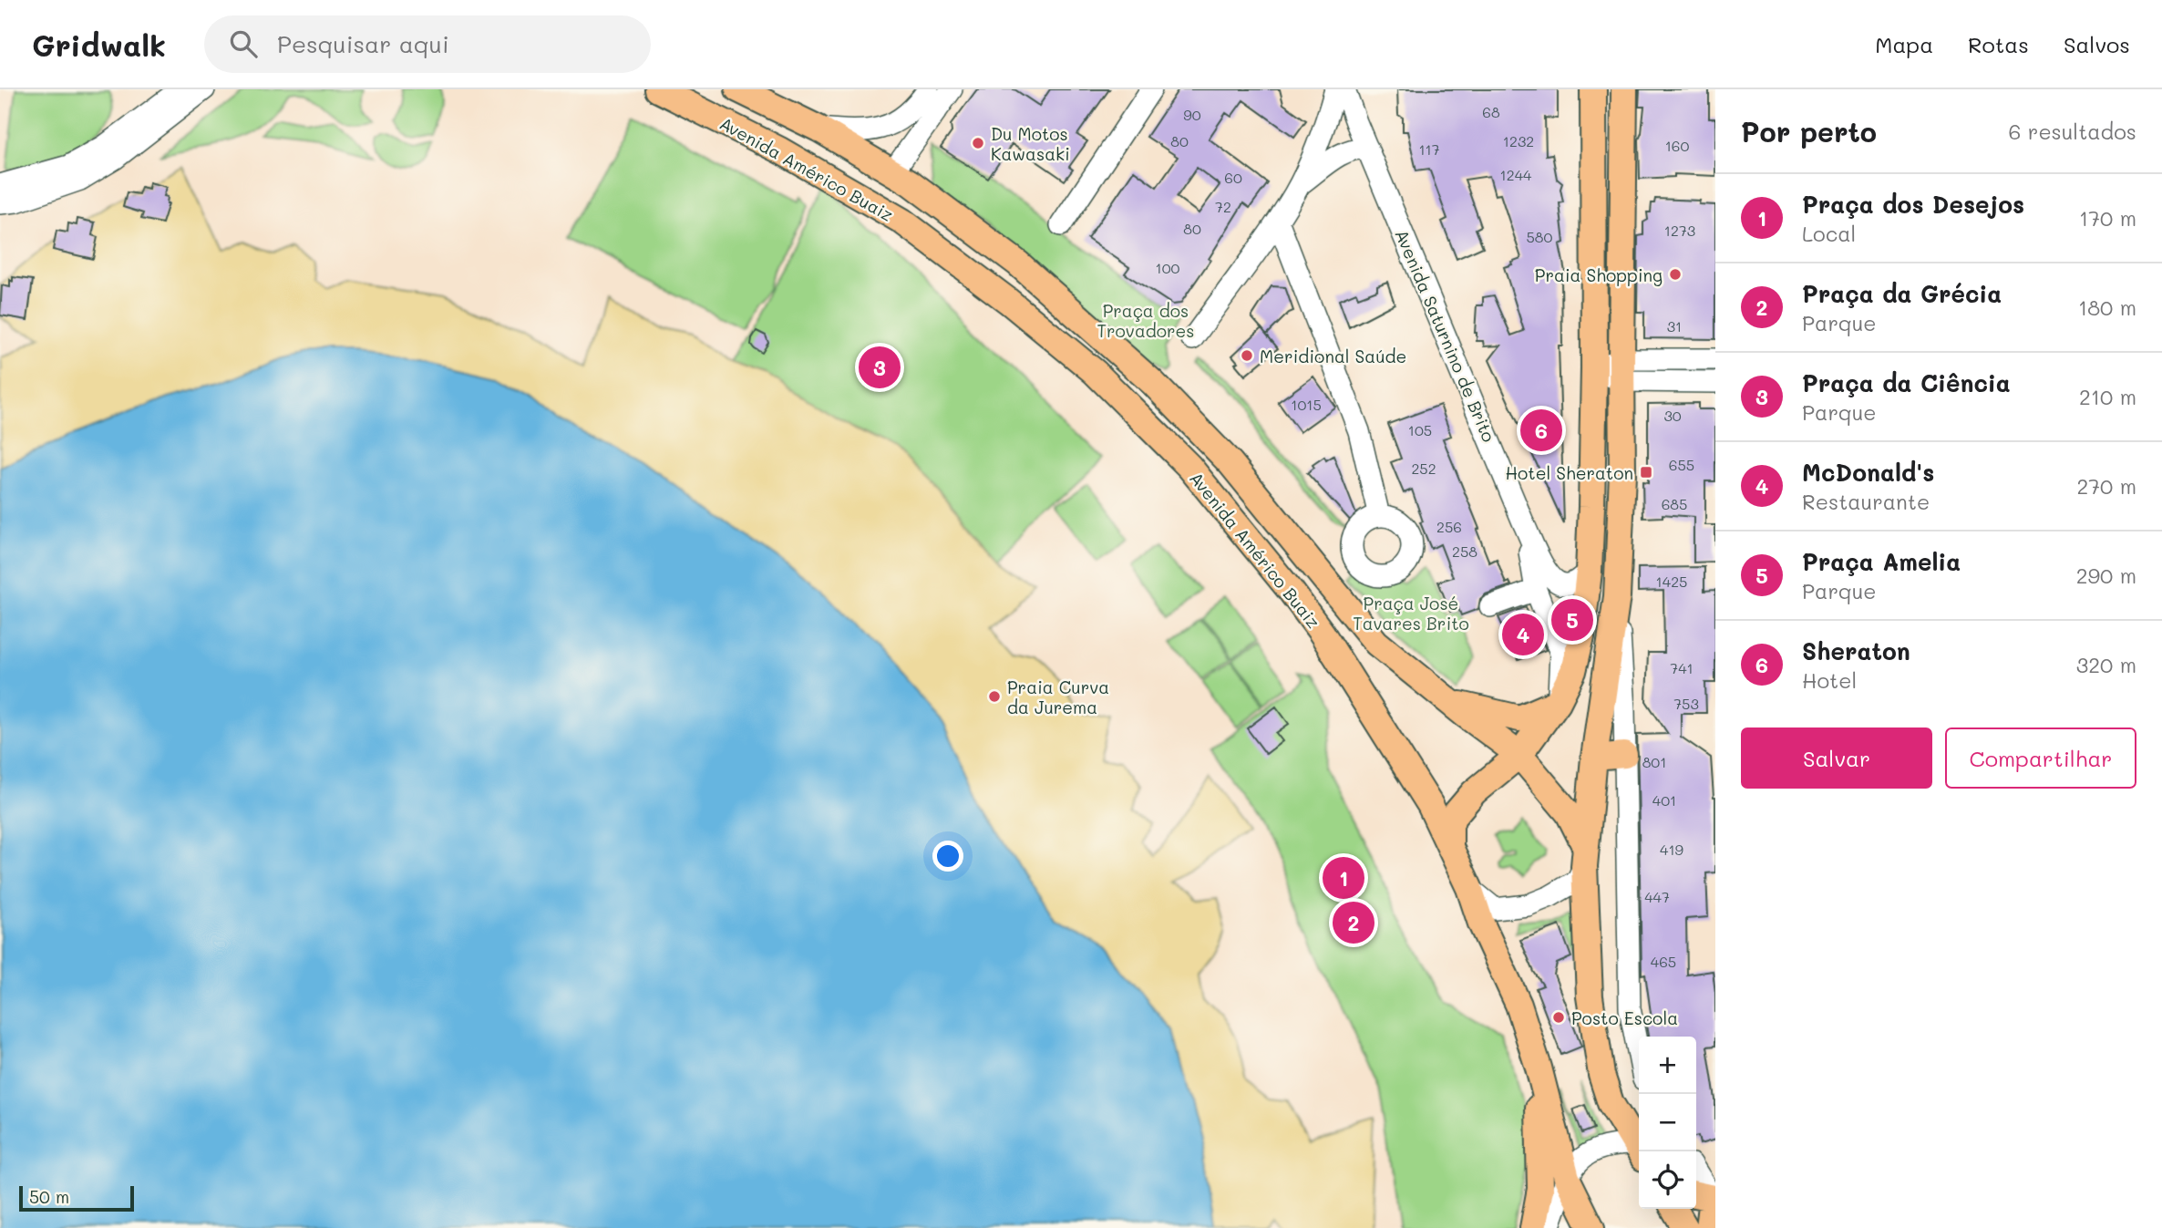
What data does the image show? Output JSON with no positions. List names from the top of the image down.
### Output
{
  "streets": {
    "main road": ["Avenida Américo Buaiz"],
    "street": ["Avenida Saturnino de Brito"]
  },
  "parks": ["Praça dos Trovadores", "Praça José Tavares Brito"],
  "places": {
    "other": [
      "Du Motos Kawasaki",
      "Praia Shopping",
      "Meridional Saúde",
      "Praia Curva da Jurema",
      "Posto Escola"
    ],
    "transit": ["Hotel Sheraton"]
  },
  "house_numbers": [
    "68",
    "90",
    "80",
    "1232",
    "160",
    "117",
    "1244",
    "60",
    "72",
    "80",
    "1273",
    "580",
    "100",
    "31",
    "1015",
    "30",
    "105",
    "655",
    "252",
    "685",
    "256",
    "258",
    "1425",
    "741",
    "753",
    "801",
    "401",
    "419",
    "447",
    "465"
  ],
  "scale_bar": "50 m",
  "page": {
    "header": "Gridwalk",
    "search": "Pesquisar aqui",
    "nav": ["Mapa", "Rotas", "Salvos"],
    "heading": ["Por perto", "6 resultados"],
    "list": [
      {
        "mark": "1",
        "name": "Praça dos Desejos",
        "note": "Local",
        "value": "170 m"
      },
      {
        "mark": "2",
        "name": "Praça da Grécia",
        "note": "Parque",
        "value": "180 m"
      },
      {
        "mark": "3",
        "name": "Praça da Ciência",
        "note": "Parque",
        "value": "210 m"
      },
      {
        "mark": "4",
        "name": "McDonald's",
        "note": "Restaurante",
        "value": "270 m"
      },
      {
        "mark": "5",
        "name": "Praça Amelia",
        "note": "Parque",
        "value": "290 m"
      },
      {
        "mark": "6",
        "name": "Sheraton",
        "note": "Hotel",
        "value": "320 m"
      }
    ],
    "pins": [
      "3",
      "6",
      "5",
      "4",
      "1",
      "2"
    ],
    "buttons": ["Salvar", "Compartilhar"],
    "map_buttons": ["+", "−"],
    "scale": "50 m"
  }
}
